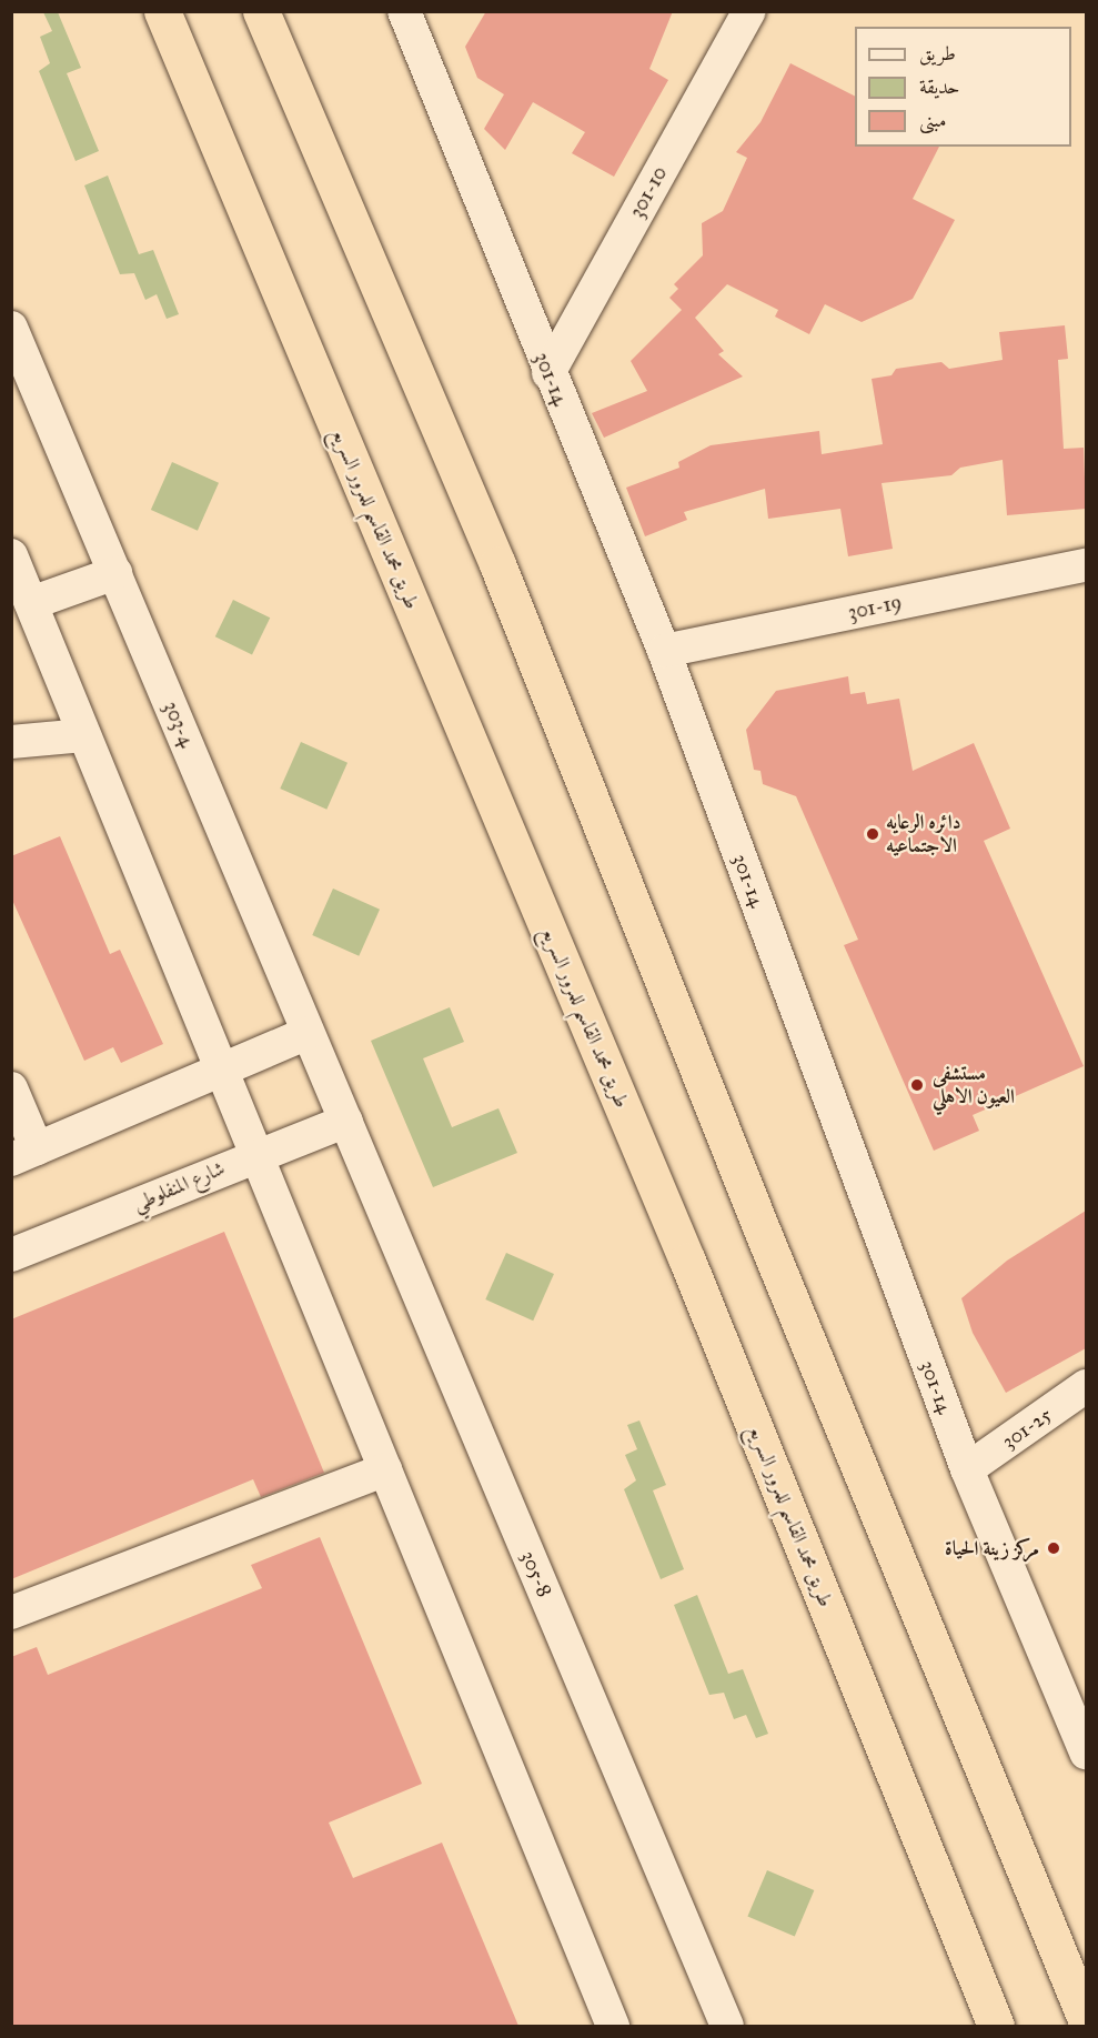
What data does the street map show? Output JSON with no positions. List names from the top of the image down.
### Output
{
  "streets": {
    "highway": ["طريق محمد القاسم للمرور السريع"],
    "street": [
      "301-10",
      "301-14",
      "301-19",
      "303-4",
      "شارع المنفلوطي",
      "301-25",
      "305-8"
    ]
  },
  "crossings": [
    ["301-10", "301-14"],
    ["301-14", "301-19"],
    ["301-14", "301-25"],
    ["303-4", "شارع المنفلوطي"],
    ["303-4", "305-8"],
    ["شارع المنفلوطي", "305-8"]
  ],
  "places": ["دائره الرعايه الاجتماعيه", "مستشفى العيون الاهلي", "مركز زينة الحياة"],
  "legend": ["طريق", "حديقة", "مبنى"]
}
